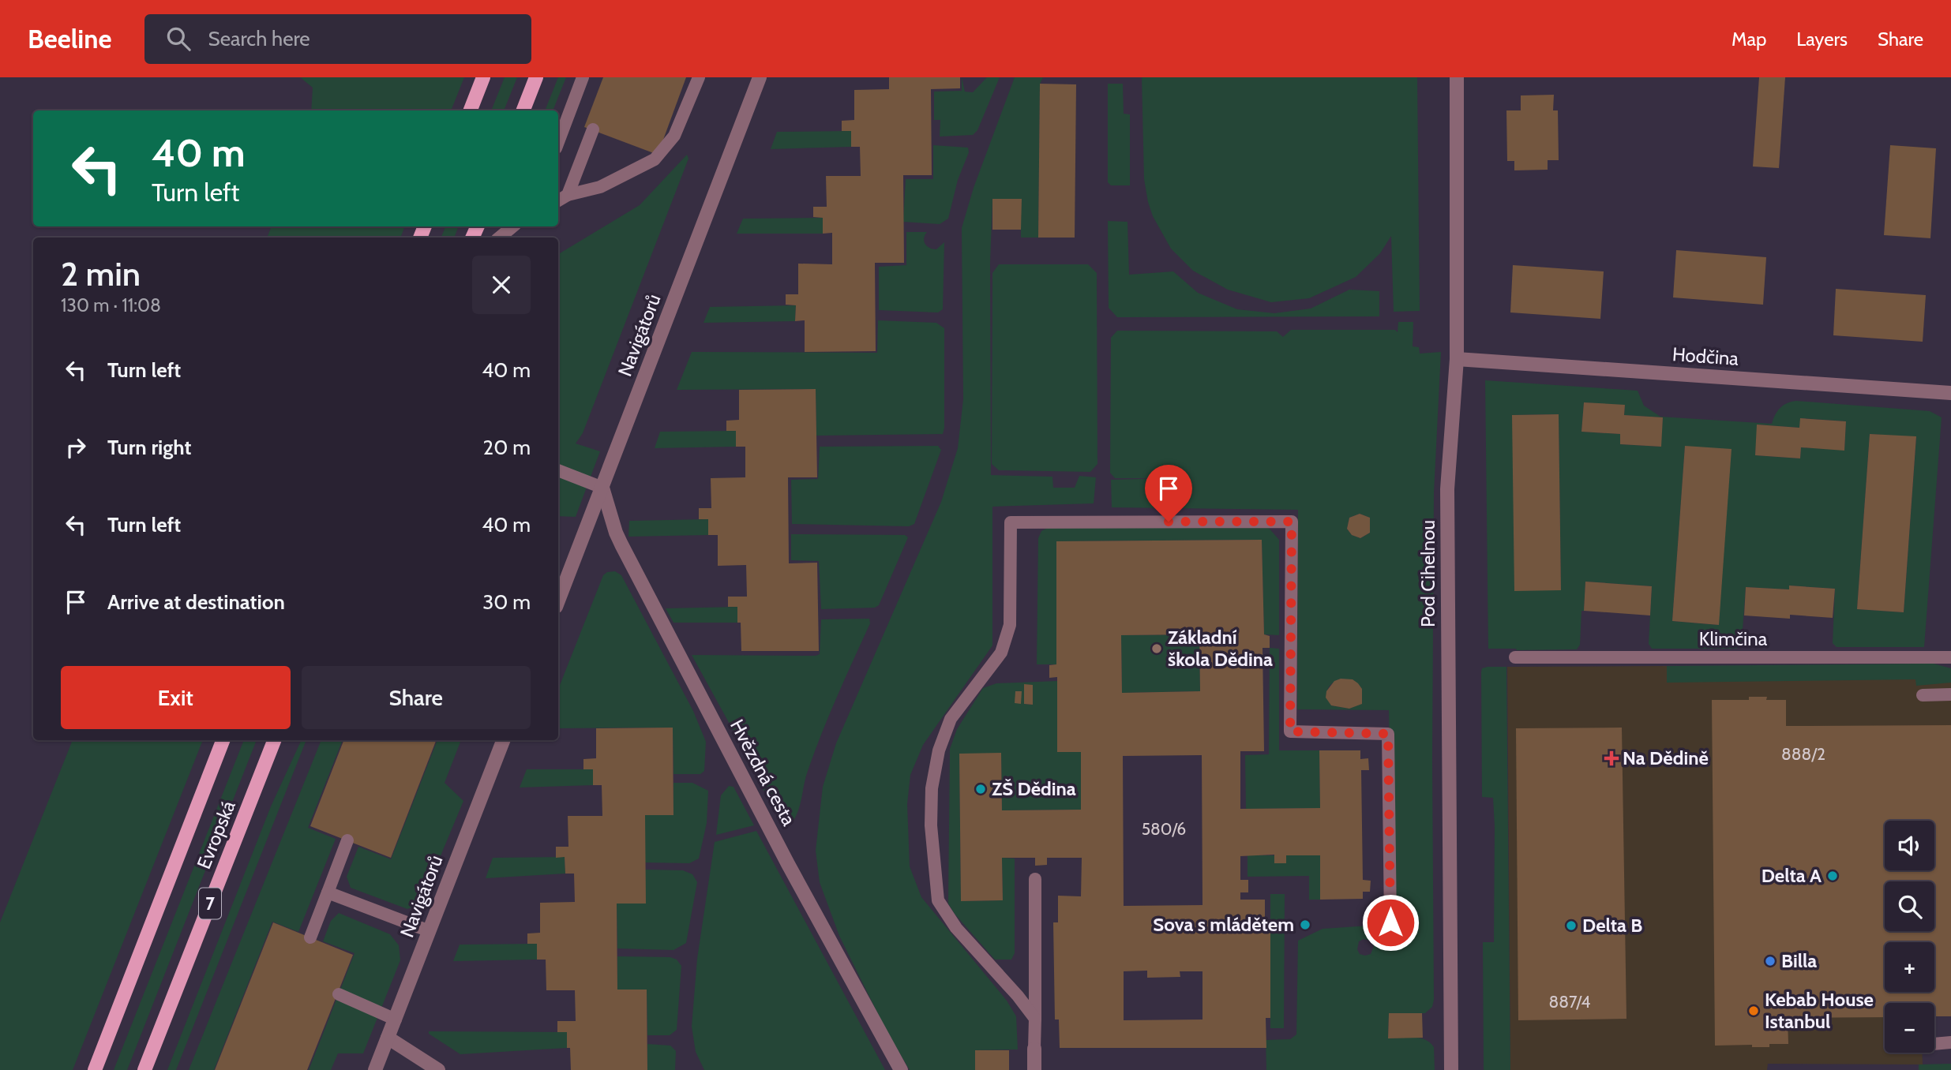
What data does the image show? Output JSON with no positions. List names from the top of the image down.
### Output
{
  "streets": {
    "main road": ["Evropská", "7"],
    "street": [
      "Navigátorů",
      "Hodčina",
      "Pod Cihelnou",
      "Hvězdná cesta"
    ],
    "lane": ["Klimčina"]
  },
  "crossings": [
    ["Navigátorů", "Hvězdná cesta"],
    ["Hodčina", "Pod Cihelnou"]
  ],
  "places": {
    "other": [
      "Základní škola Dědina",
      "ZŠ Dědina",
      "Delta A",
      "Sova s mládětem",
      "Delta B",
      "Billa",
      "Kebab House Istanbul"
    ],
    "health": ["Na Dědině"]
  },
  "house_numbers": ["888/2", "580/6", "887/4"],
  "page": {
    "header": "Beeline",
    "search": "Search here",
    "nav": ["Map", "Layers", "Share"],
    "turn": ["40 m", "Turn left"],
    "heading": ["2 min", "130 m · 11:08"],
    "list": [
      {
        "name": "Turn left",
        "value": "40 m"
      },
      {
        "name": "Turn right",
        "value": "20 m"
      },
      {
        "name": "Turn left",
        "value": "40 m"
      },
      {
        "name": "Arrive at destination",
        "value": "30 m"
      }
    ],
    "buttons": ["Exit", "Share"],
    "map_buttons": ["+", "−"]
  }
}
